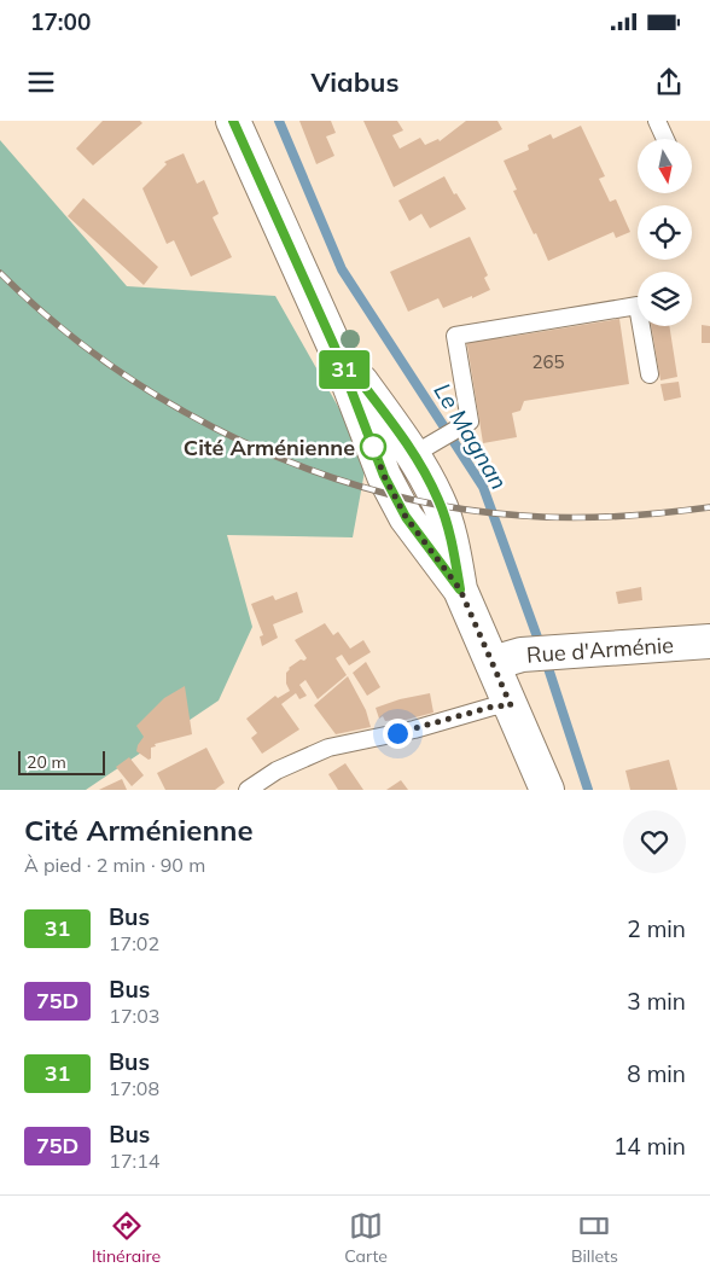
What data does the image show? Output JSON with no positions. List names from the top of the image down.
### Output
{
  "streets": {
    "street": ["Rue d'Arménie"]
  },
  "water": ["Le Magnan"],
  "places": ["Cité Arménienne"],
  "lines": ["bus line 31"],
  "house_numbers": ["265"],
  "scale_bar": "20 m",
  "north": "bottom",
  "page": {
    "status": "17:00",
    "header": "Viabus",
    "on_map": "31",
    "scale": "20 m",
    "heading": ["Cité Arménienne", "À pied · 2 min · 90 m"],
    "list": [
      {
        "mark": "31",
        "name": "Bus",
        "note": "17:02",
        "value": "2 min"
      },
      {
        "mark": "75D",
        "name": "Bus",
        "note": "17:03",
        "value": "3 min"
      },
      {
        "mark": "31",
        "name": "Bus",
        "note": "17:08",
        "value": "8 min"
      },
      {
        "mark": "75D",
        "name": "Bus",
        "note": "17:14",
        "value": "14 min"
      }
    ],
    "tabs": ["Itinéraire", "Carte", "Billets"]
  }
}
